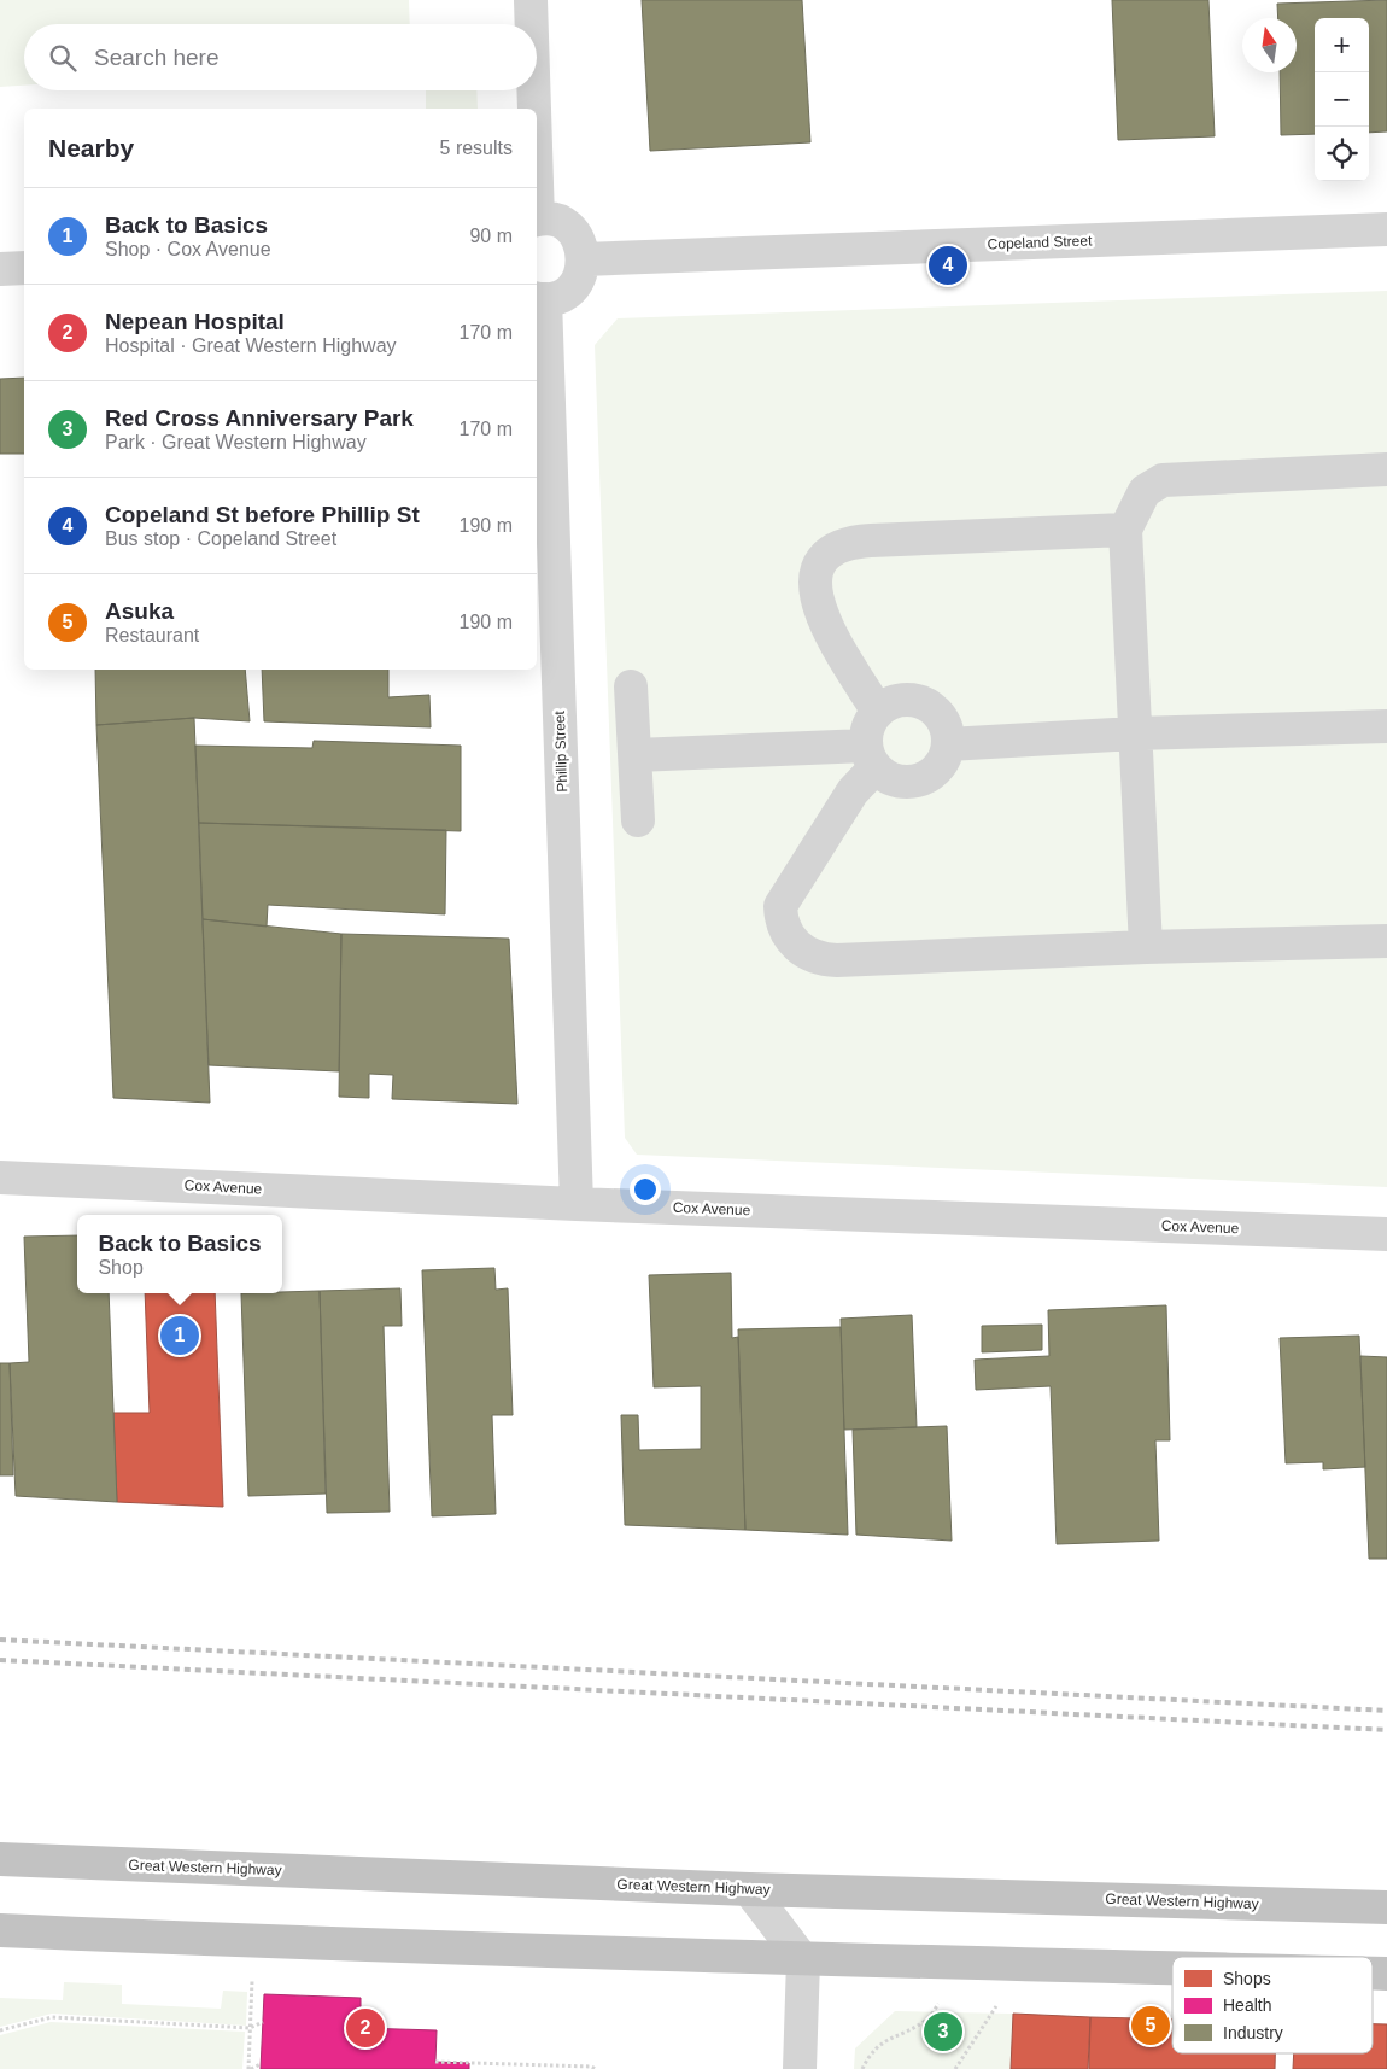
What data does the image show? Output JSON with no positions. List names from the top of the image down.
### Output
{
  "streets": {
    "highway": ["Great Western Highway"],
    "street": ["Copeland Street", "Phillip Street", "Cox Avenue"]
  },
  "crossings": [
    ["Phillip Street", "Cox Avenue"]
  ],
  "legend": ["Shops", "Health", "Industry"],
  "north": "top",
  "page": {
    "map_buttons": ["+", "−"],
    "search": "Search here",
    "heading": ["Nearby", "5 results"],
    "list": [
      {
        "mark": "1",
        "name": "Back to Basics",
        "note": "Shop · Cox Avenue",
        "value": "90 m"
      },
      {
        "mark": "2",
        "name": "Nepean Hospital",
        "note": "Hospital · Great Western Highway",
        "value": "170 m"
      },
      {
        "mark": "3",
        "name": "Red Cross Anniversary Park",
        "note": "Park · Great Western Highway",
        "value": "170 m"
      },
      {
        "mark": "4",
        "name": "Copeland St before Phillip St",
        "note": "Bus stop · Copeland Street",
        "value": "190 m"
      },
      {
        "mark": "5",
        "name": "Asuka",
        "note": "Restaurant",
        "value": "190 m"
      }
    ],
    "pins": [
      "4",
      "1",
      "5",
      "2",
      "3"
    ],
    "popup": ["Back to Basics", "Shop"]
  }
}
